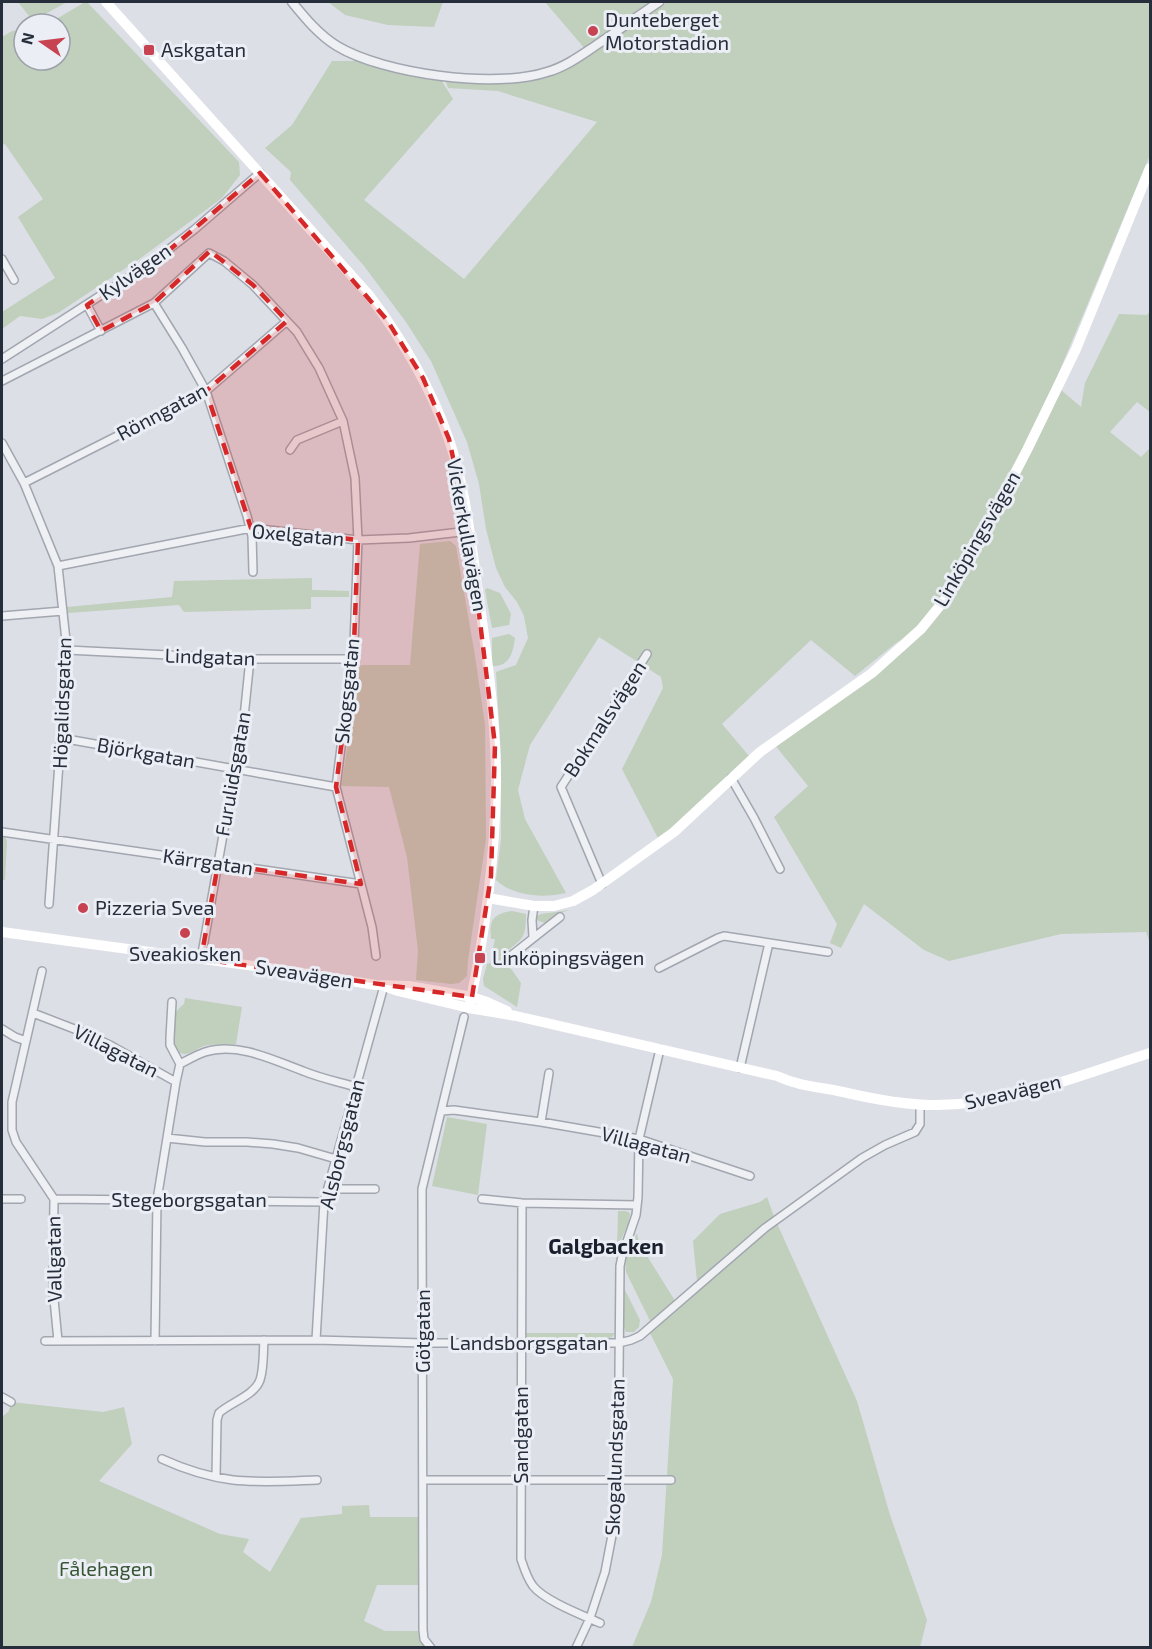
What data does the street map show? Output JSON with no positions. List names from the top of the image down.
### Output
{
  "streets": {
    "main road": ["Vickerkullavägen", "Linköpingsvägen", "Sveavägen"],
    "street": [
      "Kylvägen",
      "Rönngatan",
      "Oxelgatan",
      "Lindgatan",
      "Skogsgatan",
      "Högalidsgatan",
      "Bokmalsvägen",
      "Björkgatan",
      "Furulidsgatan",
      "Kärrgatan",
      "Villagatan",
      "Alsborgsgatan",
      "Stegeborgsgatan",
      "Vallgatan",
      "Götgatan",
      "Landsborgsgatan",
      "Sandgatan",
      "Skogalundsgatan"
    ]
  },
  "crossings": [
    ["Kylvägen", "Vickerkullavägen"],
    ["Rönngatan", "Skogsgatan"],
    ["Rönngatan", "Högalidsgatan"],
    ["Oxelgatan", "Vickerkullavägen"],
    ["Oxelgatan", "Skogsgatan"],
    ["Oxelgatan", "Högalidsgatan"],
    ["Vickerkullavägen", "Linköpingsvägen"],
    ["Vickerkullavägen", "Sveavägen"],
    ["Vickerkullavägen", "Götgatan"],
    ["Linköpingsvägen", "Bokmalsvägen"],
    ["Lindgatan", "Skogsgatan"],
    ["Lindgatan", "Högalidsgatan"],
    ["Lindgatan", "Furulidsgatan"],
    ["Skogsgatan", "Björkgatan"],
    ["Skogsgatan", "Kärrgatan"],
    ["Högalidsgatan", "Björkgatan"],
    ["Högalidsgatan", "Kärrgatan"],
    ["Björkgatan", "Furulidsgatan"],
    ["Furulidsgatan", "Kärrgatan"],
    ["Furulidsgatan", "Sveavägen"],
    ["Sveavägen", "Alsborgsgatan"],
    ["Sveavägen", "Götgatan"],
    ["Sveavägen", "Landsborgsgatan"],
    ["Sveavägen", "Skogalundsgatan"],
    ["Villagatan", "Alsborgsgatan"],
    ["Villagatan", "Götgatan"],
    ["Villagatan", "Skogalundsgatan"],
    ["Alsborgsgatan", "Stegeborgsgatan"],
    ["Alsborgsgatan", "Landsborgsgatan"],
    ["Stegeborgsgatan", "Vallgatan"],
    ["Vallgatan", "Landsborgsgatan"],
    ["Götgatan", "Landsborgsgatan"],
    ["Landsborgsgatan", "Sandgatan"],
    ["Landsborgsgatan", "Skogalundsgatan"],
    ["Sandgatan", "Skogalundsgatan"]
  ],
  "districts": ["Galgbacken"],
  "parks": ["Fålehagen"],
  "places": {
    "other": ["Dunteberget Motorstadion", "Pizzeria Svea", "Sveakiosken"],
    "transit": ["Askgatan", "Linköpingsvägen"]
  },
  "north": "left"
}
